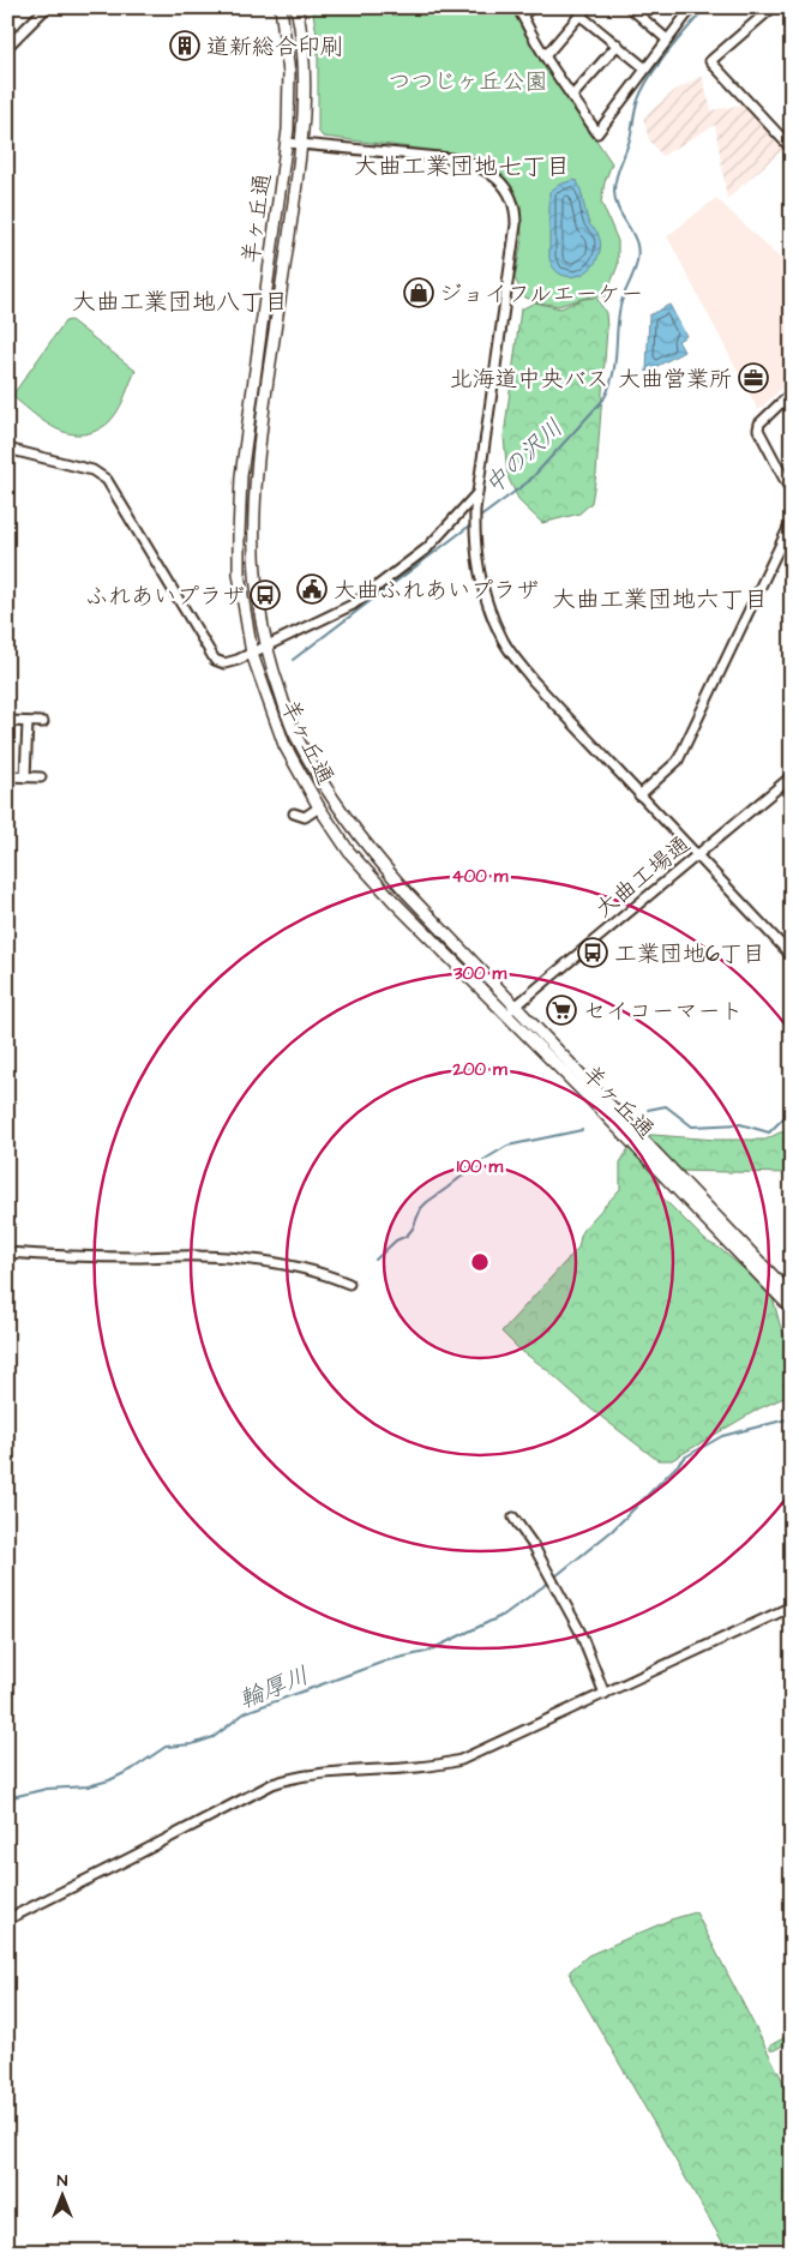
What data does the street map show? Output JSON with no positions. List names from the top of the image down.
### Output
{
  "streets": {
    "main road": ["羊ヶ丘通"],
    "street": ["大曲工場通"]
  },
  "crossings": [
    ["羊ヶ丘通", "大曲工場通"]
  ],
  "districts": ["大曲工業団地七丁目", "大曲工業団地八丁目", "大曲工業団地六丁目"],
  "water": ["中の沢川", "輪厚川"],
  "parks": ["つつじヶ丘公園"],
  "places": {
    "building": ["道新総合印刷"],
    "shop": ["ジョイフルエーケー"],
    "office": ["北海道中央バス 大曲営業所"],
    "public building": ["大曲ふれあいプラザ"],
    "bus stop": ["ふれあいプラザ", "工業団地6丁目"],
    "supermarket": ["セイコーマート"]
  },
  "north": "top",
  "rings": [
    "400 m",
    "300 m",
    "200 m",
    "100 m"
  ]
}
